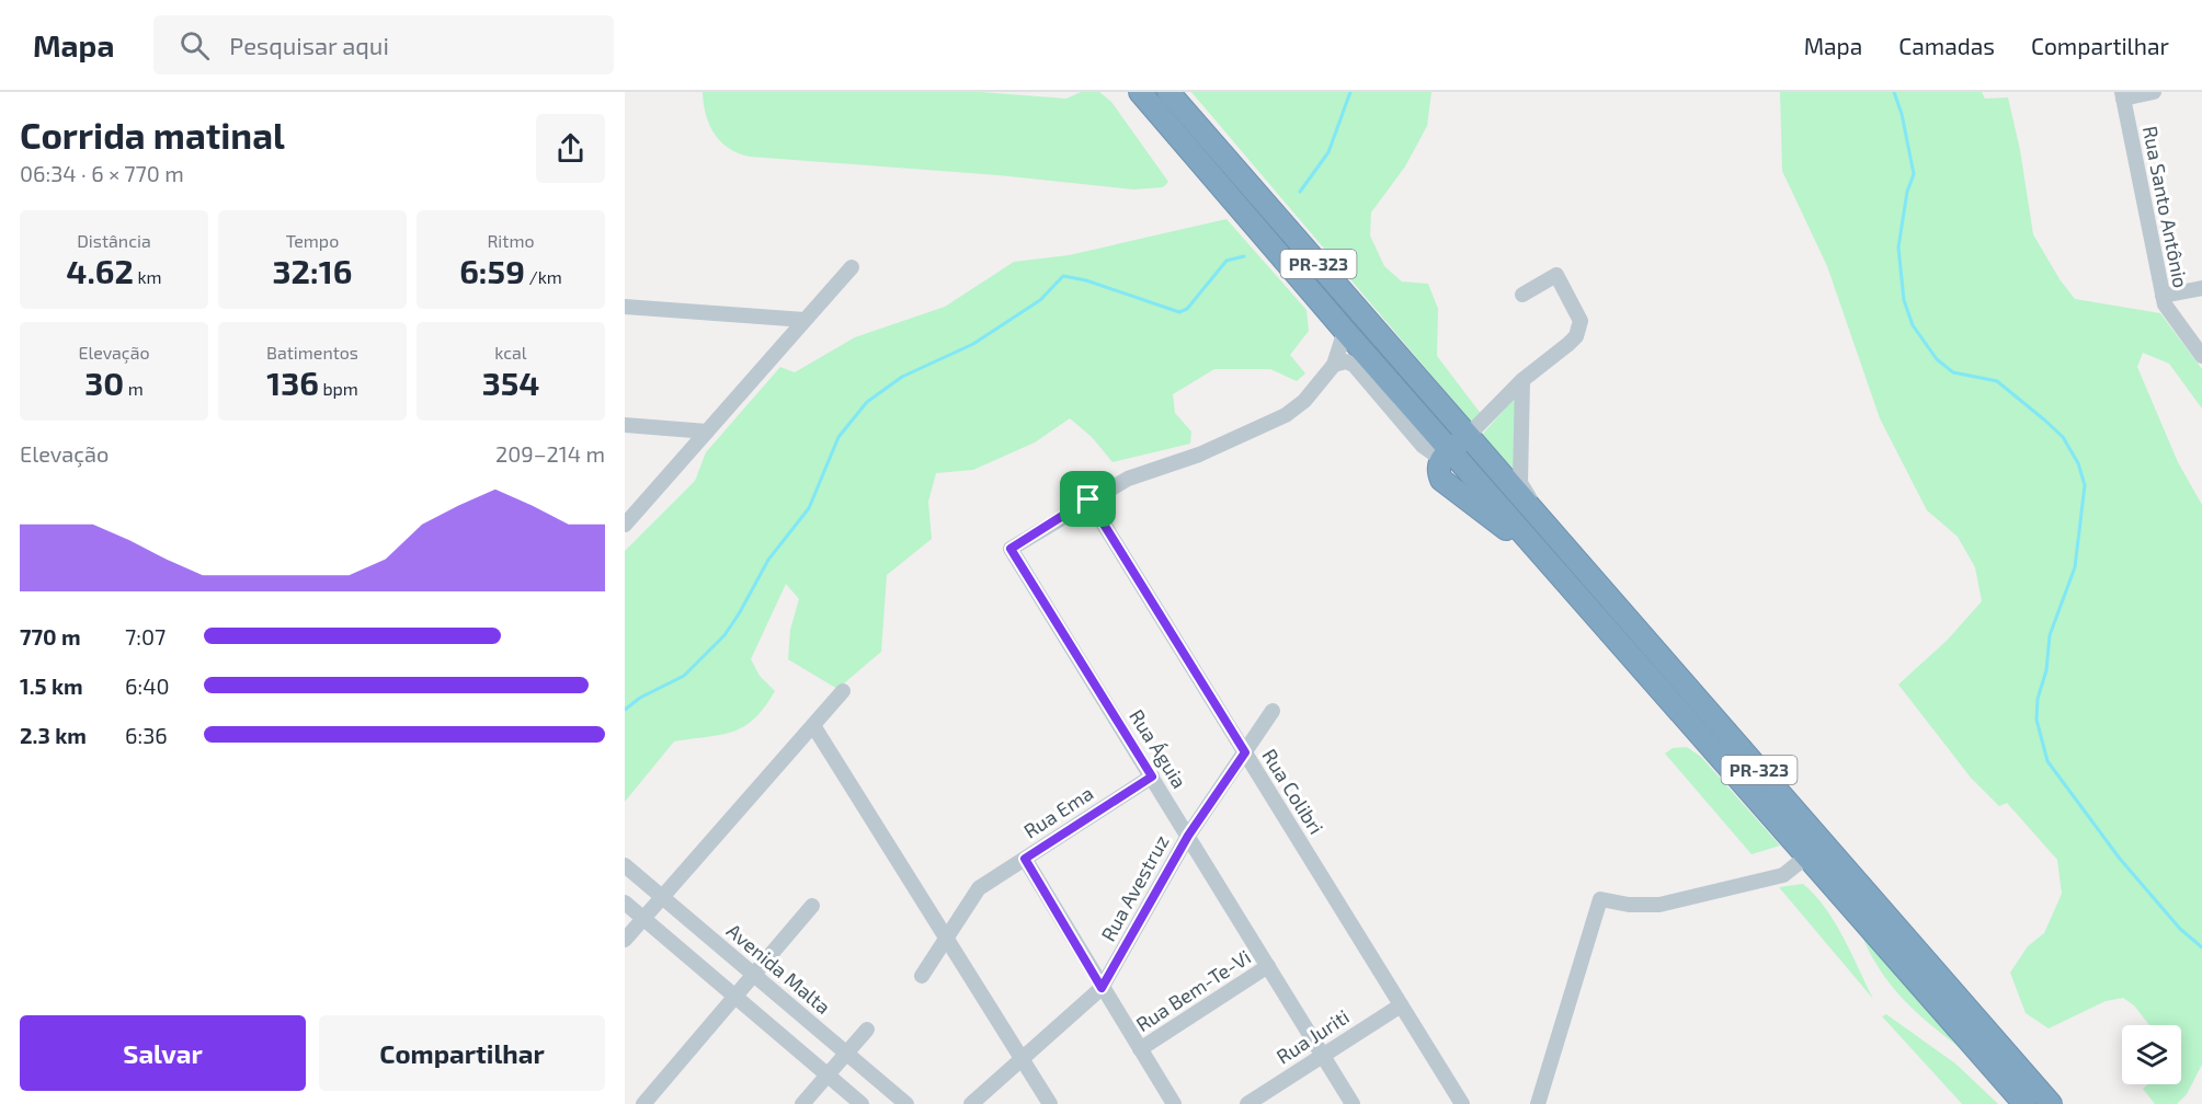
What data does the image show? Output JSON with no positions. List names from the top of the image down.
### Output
{
  "streets": {
    "highway": ["PR-323"],
    "street": [
      "Rua Santo Antônio",
      "Rua Águia",
      "Rua Colibri",
      "Rua Ema",
      "Rua Avestruz",
      "Avenida Malta",
      "Rua Bem-Te-Vi",
      "Rua Juriti"
    ]
  },
  "crossings": [
    ["Rua Águia", "Rua Colibri"],
    ["Rua Águia", "Rua Ema"],
    ["Rua Águia", "Rua Avestruz"],
    ["Rua Águia", "Rua Bem-Te-Vi"],
    ["Rua Águia", "Rua Juriti"],
    ["Rua Colibri", "Rua Avestruz"],
    ["Rua Colibri", "Rua Juriti"]
  ],
  "page": {
    "header": "Mapa",
    "search": "Pesquisar aqui",
    "nav": ["Mapa", "Camadas", "Compartilhar"],
    "heading": ["Corrida matinal", "06:34 · 6 × 770 m"],
    "stats": [
      ["Distância", "4.62 km"],
      ["Tempo", "32:16"],
      ["Ritmo", "6:59 /km"],
      ["Elevação", "30 m"],
      ["Batimentos", "136 bpm"],
      ["kcal", "354"]
    ],
    "chart": ["Elevação", "209–214 m"],
    "list": [
      {
        "name": "770 m",
        "note": "7:07"
      },
      {
        "name": "1.5 km",
        "note": "6:40"
      },
      {
        "name": "2.3 km",
        "note": "6:36"
      }
    ],
    "buttons": ["Salvar", "Compartilhar"]
  }
}
